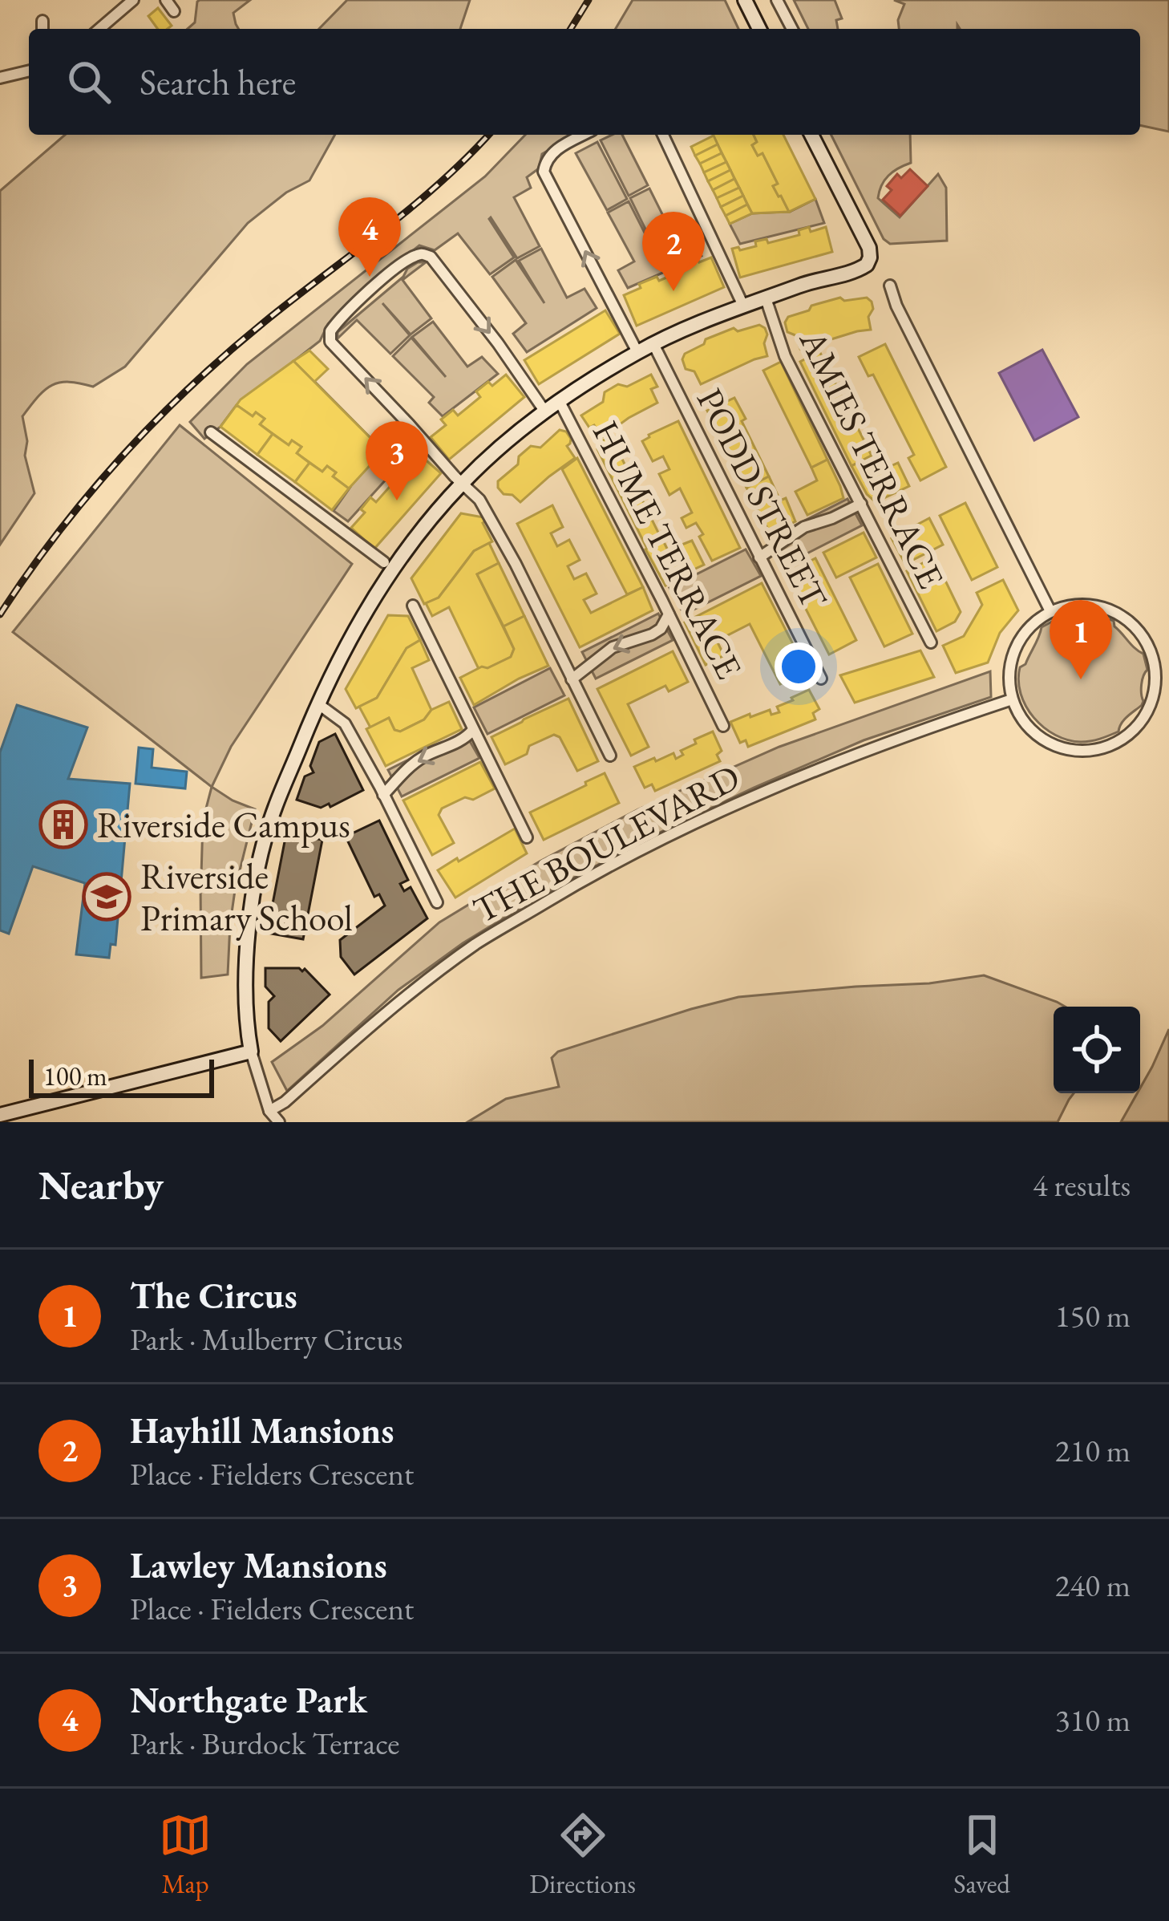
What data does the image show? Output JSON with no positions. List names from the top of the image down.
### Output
{
  "streets": {
    "street": [
      "AMIES TERRACE",
      "PODD STREET",
      "HUME TERRACE",
      "THE BOULEVARD"
    ]
  },
  "places": {
    "building": ["Riverside Campus"],
    "school or university": ["Riverside Primary School"]
  },
  "scale_bar": "100 m",
  "page": {
    "search": "Search here",
    "pins": [
      "4",
      "2",
      "3",
      "1"
    ],
    "scale": "100 m",
    "heading": ["Nearby", "4 results"],
    "list": [
      {
        "mark": "1",
        "name": "The Circus",
        "note": "Park · Mulberry Circus",
        "value": "150 m"
      },
      {
        "mark": "2",
        "name": "Hayhill Mansions",
        "note": "Place · Fielders Crescent",
        "value": "210 m"
      },
      {
        "mark": "3",
        "name": "Lawley Mansions",
        "note": "Place · Fielders Crescent",
        "value": "240 m"
      },
      {
        "mark": "4",
        "name": "Northgate Park",
        "note": "Park · Burdock Terrace",
        "value": "310 m"
      }
    ],
    "nav": ["Map", "Directions", "Saved"]
  }
}
